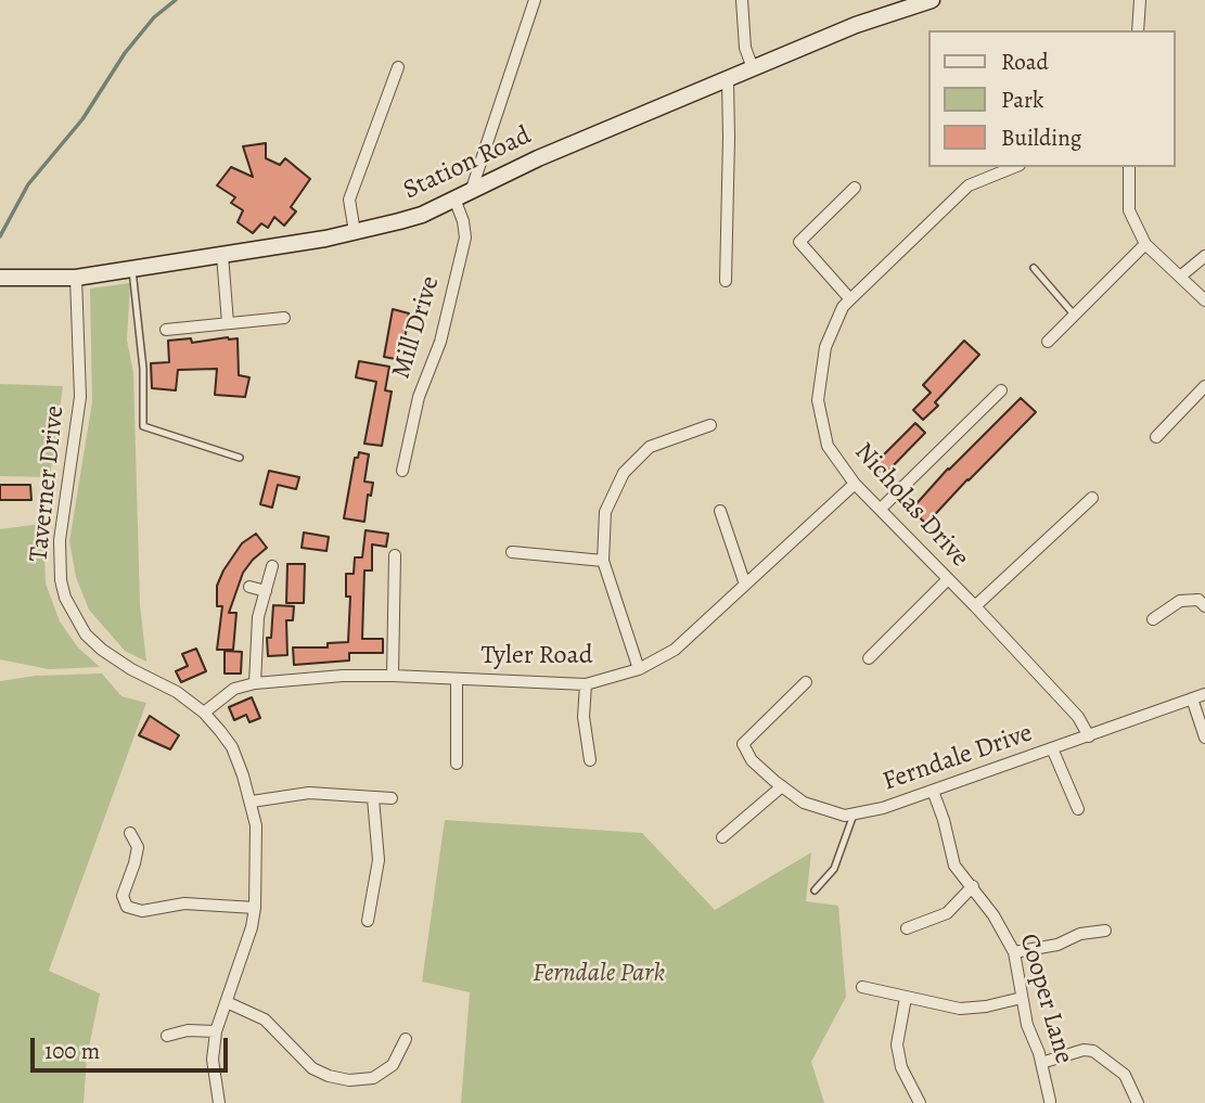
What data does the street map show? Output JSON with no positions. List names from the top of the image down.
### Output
{
  "streets": {
    "street": [
      "Station Road",
      "Mill Drive",
      "Taverner Drive",
      "Nicholas Drive",
      "Tyler Road",
      "Ferndale Drive",
      "Cooper Lane"
    ]
  },
  "crossings": [
    ["Station Road", "Mill Drive"],
    ["Station Road", "Taverner Drive"],
    ["Taverner Drive", "Tyler Road"],
    ["Nicholas Drive", "Tyler Road"],
    ["Nicholas Drive", "Ferndale Drive"],
    ["Ferndale Drive", "Cooper Lane"]
  ],
  "parks": ["Ferndale Park"],
  "legend": ["Road", "Park", "Building"],
  "scale_bar": "100 m"
}
